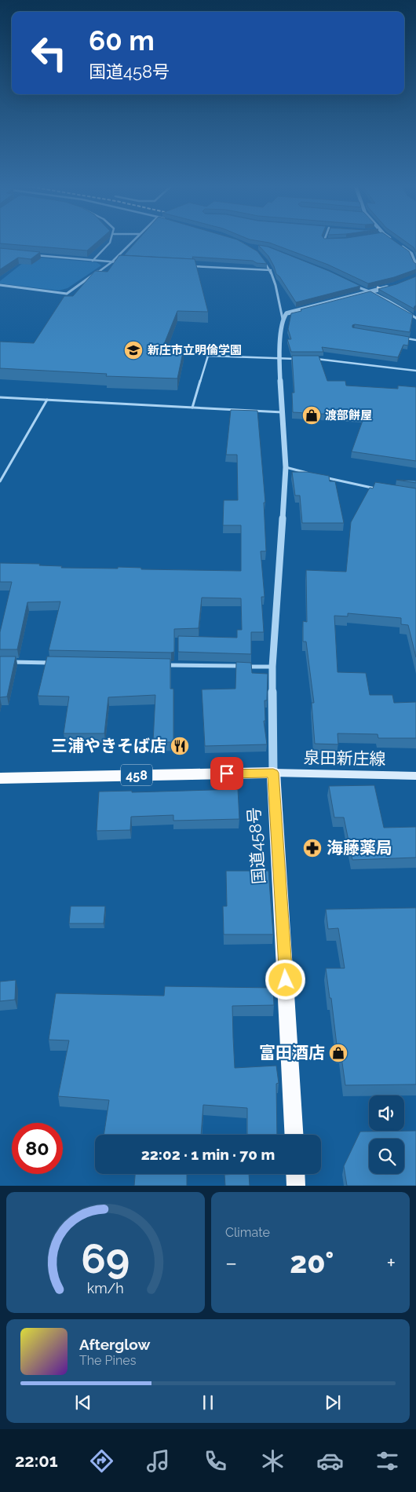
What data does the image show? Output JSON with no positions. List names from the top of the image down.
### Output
{
  "streets": {
    "highway": ["458", "国道458号"],
    "main road": ["泉田新庄線"]
  },
  "crossings": [
    ["泉田新庄線", "458"],
    ["泉田新庄線", "国道458号"],
    ["458", "国道458号"]
  ],
  "places": {
    "school or university": ["新庄市立明倫学園"],
    "shop": ["渡部餅屋", "富田酒店"],
    "restaurant": ["三浦やきそば店"],
    "pharmacy": ["海藤薬局"]
  },
  "page": {
    "turn": ["60 m", "国道458号"],
    "limit": "80",
    "trip": "22:02 · 1 min · 70 m",
    "tile": "Climate",
    "heat": ["−", "20°", "+"],
    "song": ["Afterglow", "The Pines"],
    "tabs": "22:01",
    "gauge": ["69", "km/h"]
  }
}
